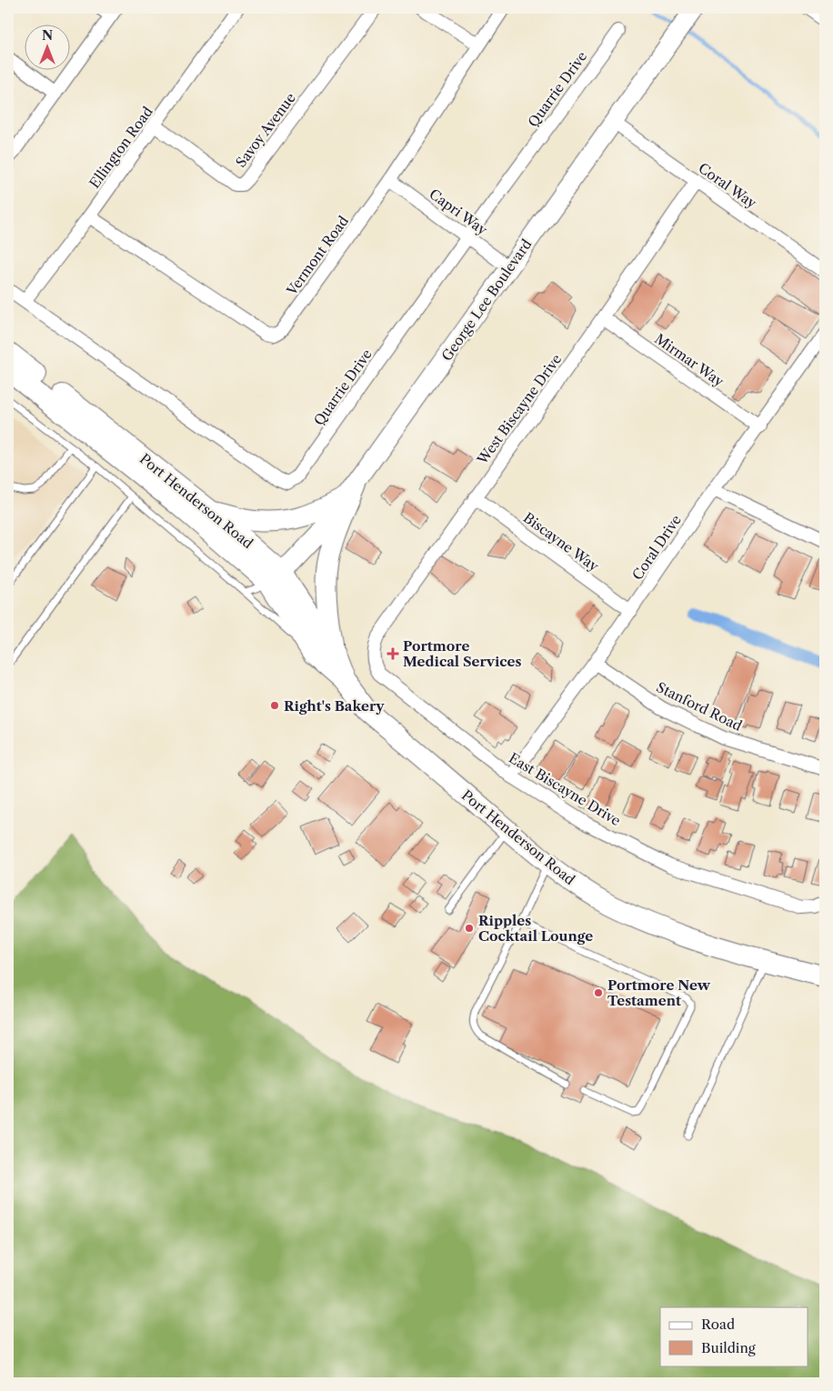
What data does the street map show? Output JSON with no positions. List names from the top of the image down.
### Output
{
  "streets": {
    "main road": ["George Lee Boulevard", "Port Henderson Road"],
    "street": [
      "Quarrie Drive",
      "Savoy Avenue",
      "Ellington Road",
      "Coral Way",
      "Capri Way",
      "Vermont Road",
      "Mirmar Way",
      "West Biscayne Drive",
      "Biscayne Way",
      "Coral Drive",
      "Stanford Road",
      "East Biscayne Drive"
    ]
  },
  "crossings": [
    ["Quarrie Drive", "Ellington Road"],
    ["Quarrie Drive", "Capri Way"],
    ["Savoy Avenue", "Ellington Road"],
    ["Ellington Road", "Vermont Road"],
    ["Coral Way", "George Lee Boulevard"],
    ["Coral Way", "West Biscayne Drive"],
    ["Capri Way", "Vermont Road"],
    ["Capri Way", "George Lee Boulevard"],
    ["George Lee Boulevard", "Port Henderson Road"],
    ["Mirmar Way", "West Biscayne Drive"],
    ["Mirmar Way", "Coral Drive"],
    ["West Biscayne Drive", "Biscayne Way"],
    ["West Biscayne Drive", "East Biscayne Drive"],
    ["Biscayne Way", "Coral Drive"],
    ["Coral Drive", "Stanford Road"],
    ["Coral Drive", "East Biscayne Drive"]
  ],
  "places": {
    "health": ["Portmore Medical Services"],
    "other": ["Right's Bakery", "Ripples Cocktail Lounge", "Portmore New Testament"]
  },
  "legend": ["Road", "Building"],
  "north": "top"
}
